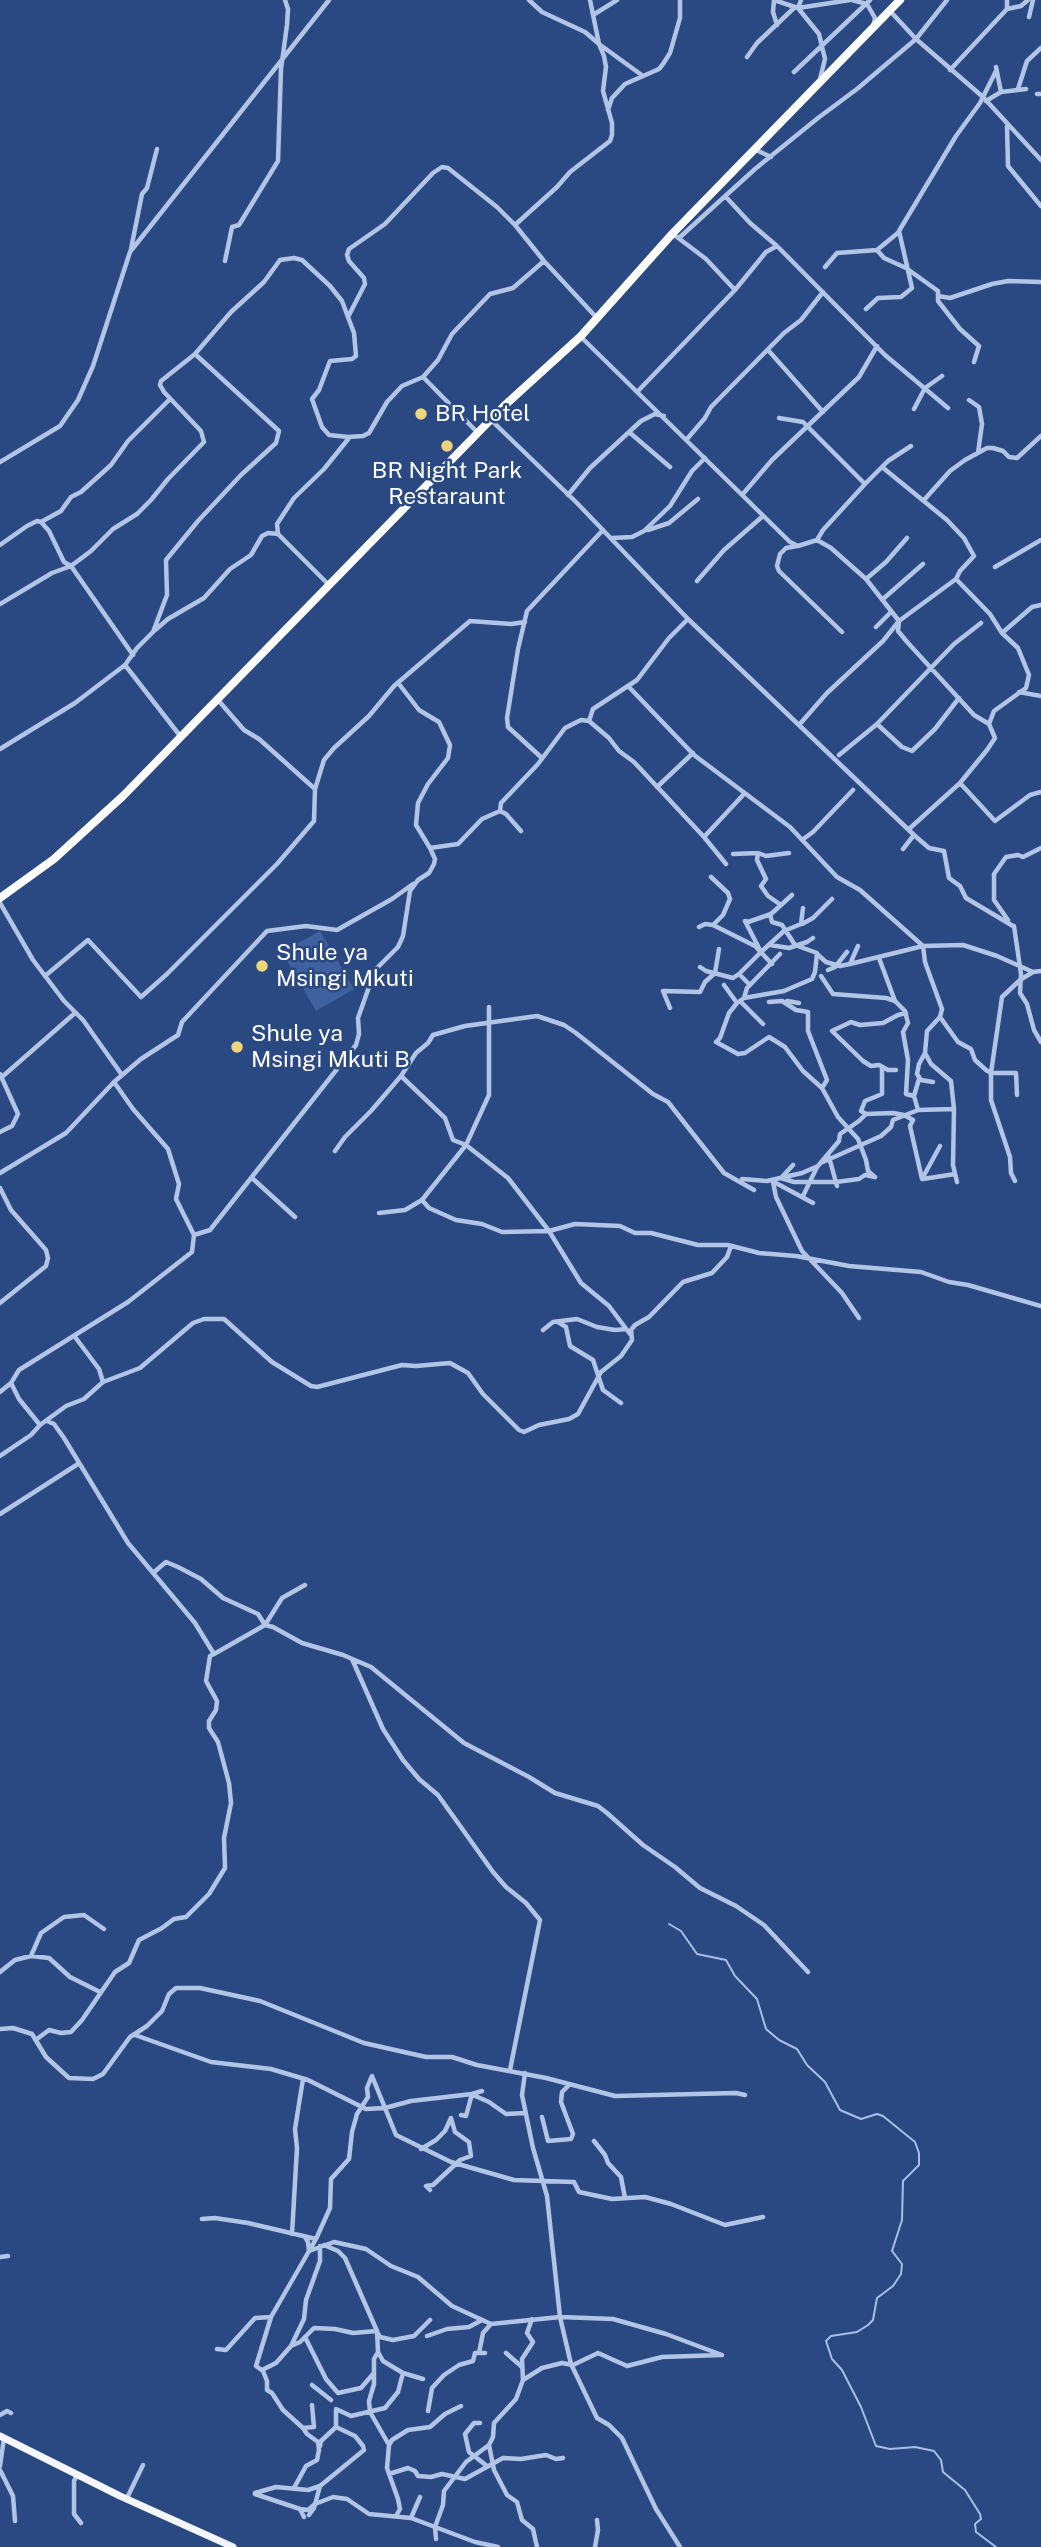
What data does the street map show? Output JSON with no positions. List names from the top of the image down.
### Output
{
  "places": [
    "BR Hotel",
    "BR Night Park Restaraunt",
    "Shule ya Msingi Mkuti",
    "Shule ya Msingi Mkuti B"
  ]
}
